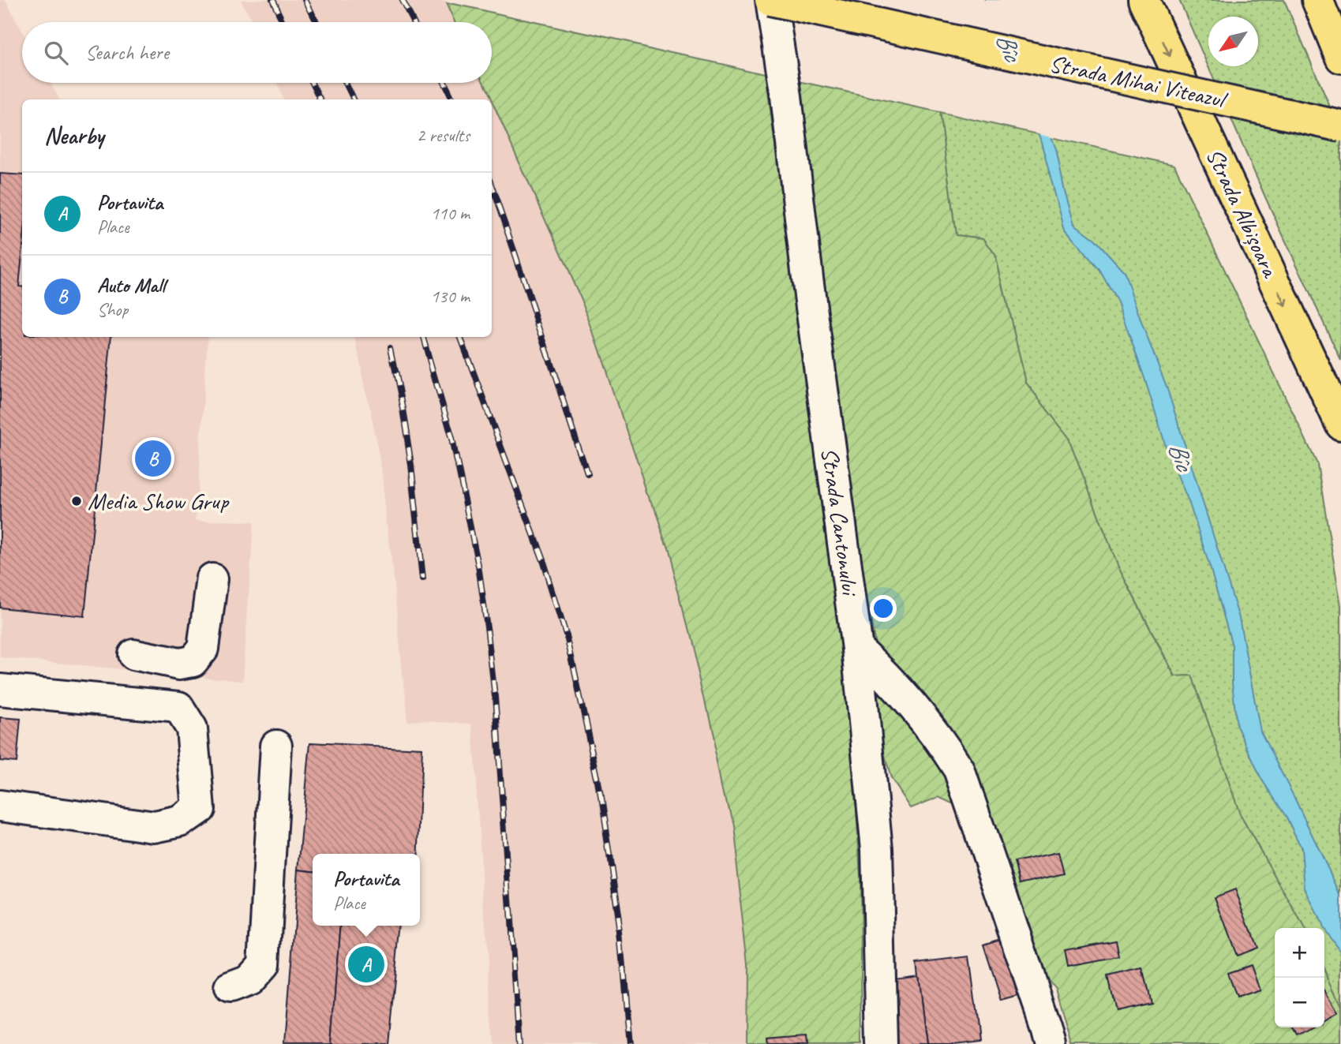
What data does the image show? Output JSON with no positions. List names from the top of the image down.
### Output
{
  "streets": {
    "main road": ["Strada Mihai Viteazul", "Strada Albișoara"],
    "street": ["Strada Cantonului"]
  },
  "crossings": [
    ["Strada Mihai Viteazul", "Strada Cantonului"]
  ],
  "one_way": ["Strada Albișoara"],
  "water": ["Bîc"],
  "places": ["Media Show Grup"],
  "north": "bottom left",
  "page": {
    "search": "Search here",
    "heading": ["Nearby", "2 results"],
    "list": [
      {
        "mark": "A",
        "name": "Portavita",
        "note": "Place",
        "value": "110 m"
      },
      {
        "mark": "B",
        "name": "Auto Mall",
        "note": "Shop",
        "value": "130 m"
      }
    ],
    "pins": ["B", "A"],
    "popup": ["Portavita", "Place"],
    "map_buttons": ["+", "−"]
  }
}
